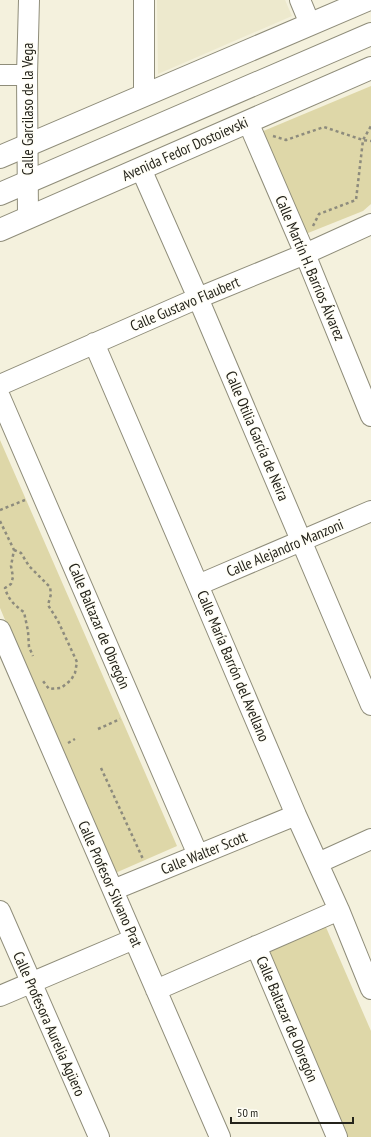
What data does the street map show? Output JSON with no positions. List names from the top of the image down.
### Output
{
  "streets": {
    "main road": ["Avenida Fedor Dostoievski"],
    "street": [
      "Calle Garcilaso de la Vega",
      "Calle Martín H. Barrios Álvarez",
      "Calle Gustavo Flaubert",
      "Calle Otilia García de Neira",
      "Calle Alejandro Manzoni",
      "Calle Baltazar de Obregón",
      "Calle María Barrón del Avellano",
      "Calle Walter Scott",
      "Calle Profesor Silvano Prat",
      "Calle Profesora Aurelia Agüero"
    ]
  },
  "crossings": [
    ["Calle Garcilaso de la Vega", "Avenida Fedor Dostoievski"],
    ["Avenida Fedor Dostoievski", "Calle Martín H. Barrios Álvarez"],
    ["Avenida Fedor Dostoievski", "Calle Otilia García de Neira"],
    ["Calle Martín H. Barrios Álvarez", "Calle Gustavo Flaubert"],
    ["Calle Gustavo Flaubert", "Calle Otilia García de Neira"],
    ["Calle Gustavo Flaubert", "Calle María Barrón del Avellano"],
    ["Calle Otilia García de Neira", "Calle Alejandro Manzoni"],
    ["Calle Alejandro Manzoni", "Calle María Barrón del Avellano"],
    ["Calle Baltazar de Obregón", "Calle Walter Scott"],
    ["Calle María Barrón del Avellano", "Calle Walter Scott"],
    ["Calle Walter Scott", "Calle Profesor Silvano Prat"]
  ],
  "scale_bar": "50 m"
}
